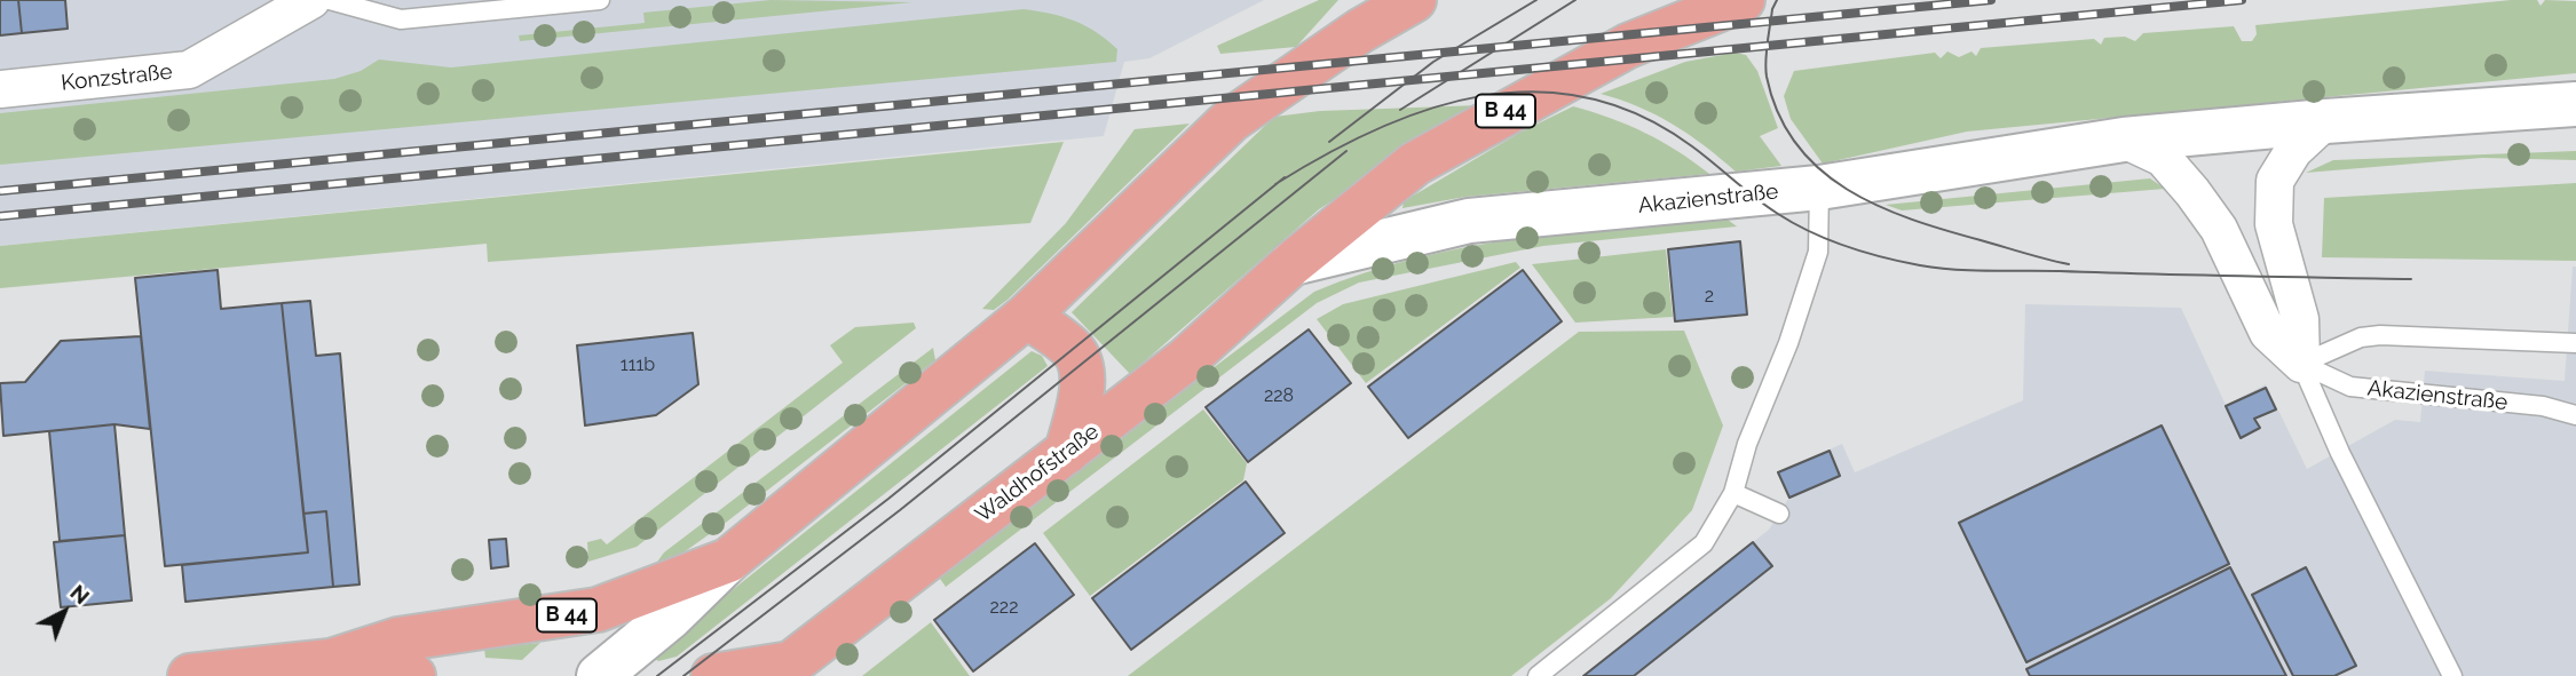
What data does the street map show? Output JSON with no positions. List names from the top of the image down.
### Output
{
  "streets": {
    "main road": ["B 44", "Waldhofstraße"],
    "street": ["Konzstraße", "Akazienstraße"]
  },
  "crossings": [
    ["B 44", "Akazienstraße"],
    ["B 44", "Waldhofstraße"],
    ["Akazienstraße", "Waldhofstraße"]
  ],
  "house_numbers": [
    "2",
    "111b",
    "228",
    "222"
  ],
  "north": "top right"
}
